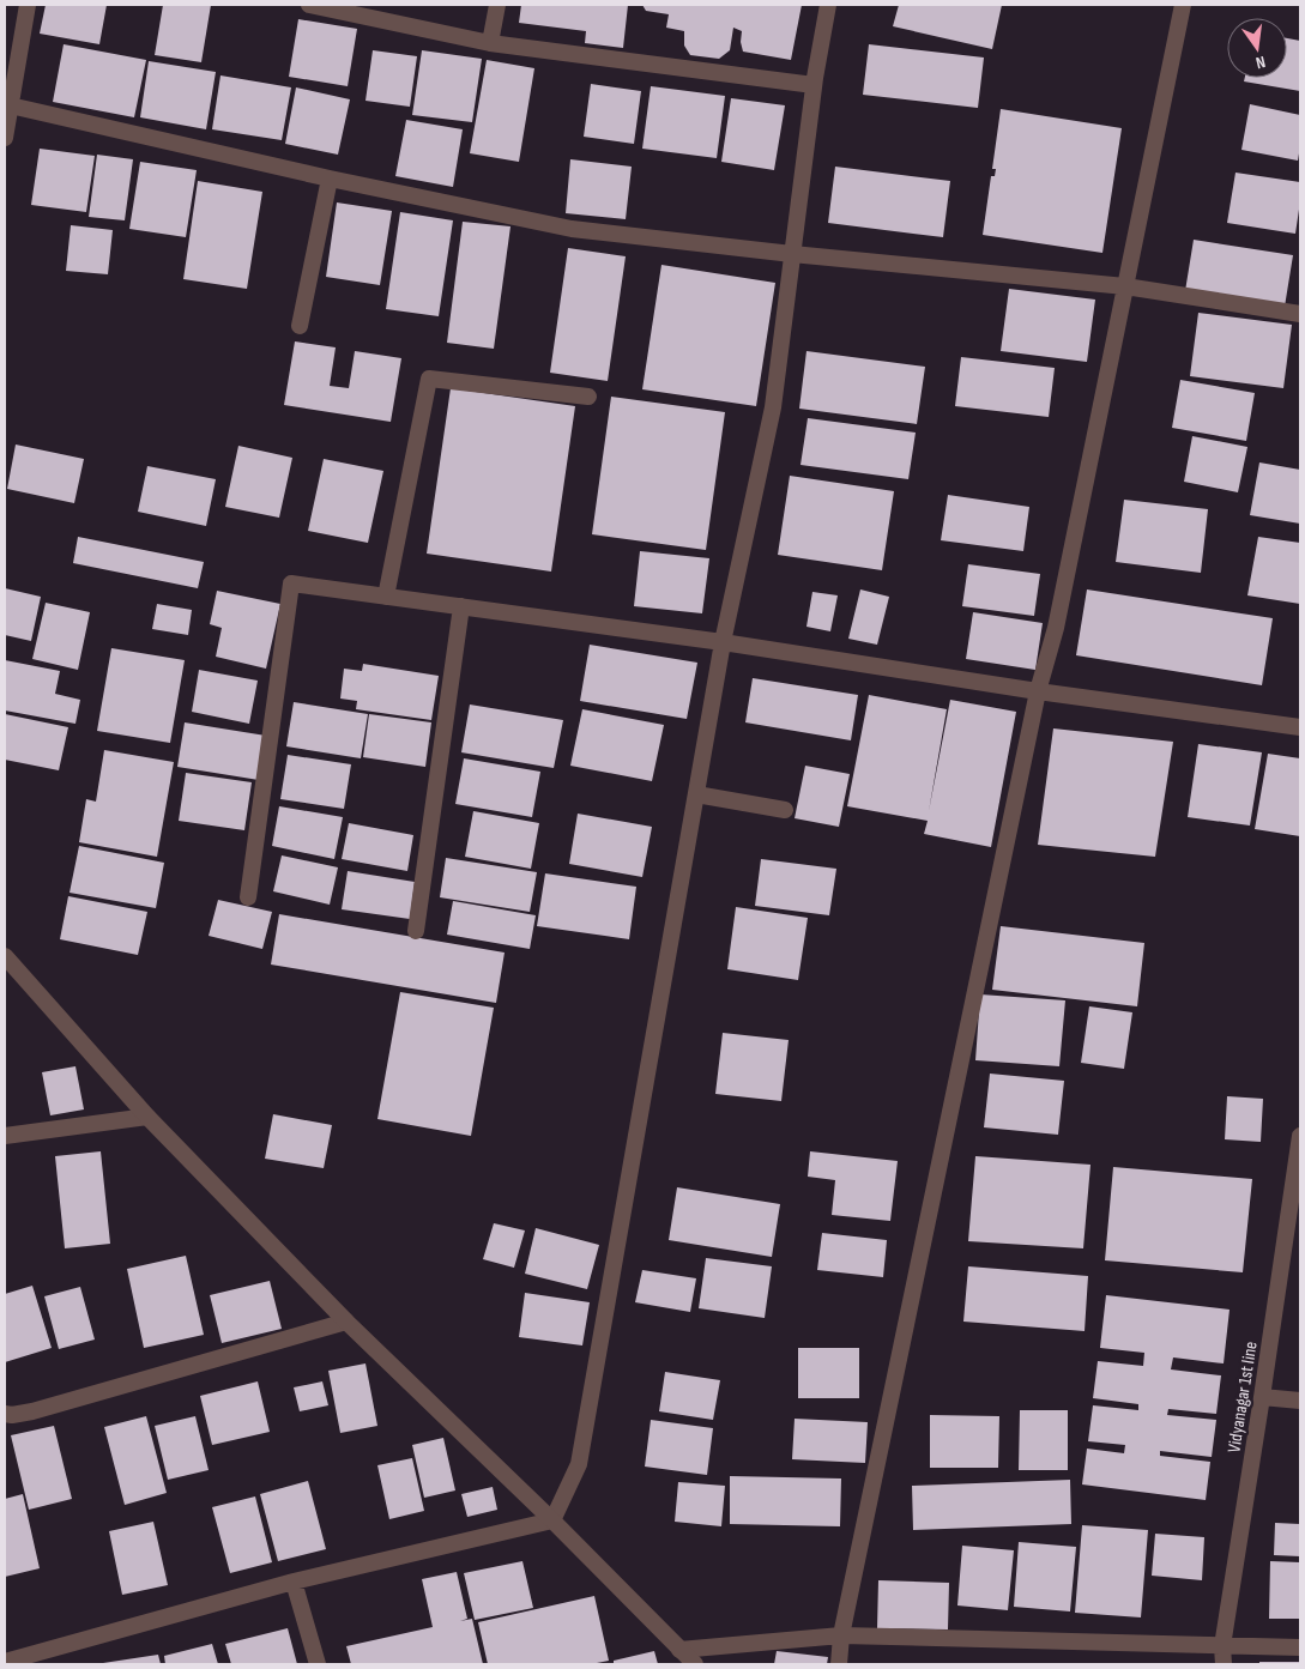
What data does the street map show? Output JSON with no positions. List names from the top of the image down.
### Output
{
  "streets": {
    "street": ["Vidyanagar 1st line"]
  },
  "north": "bottom"
}
